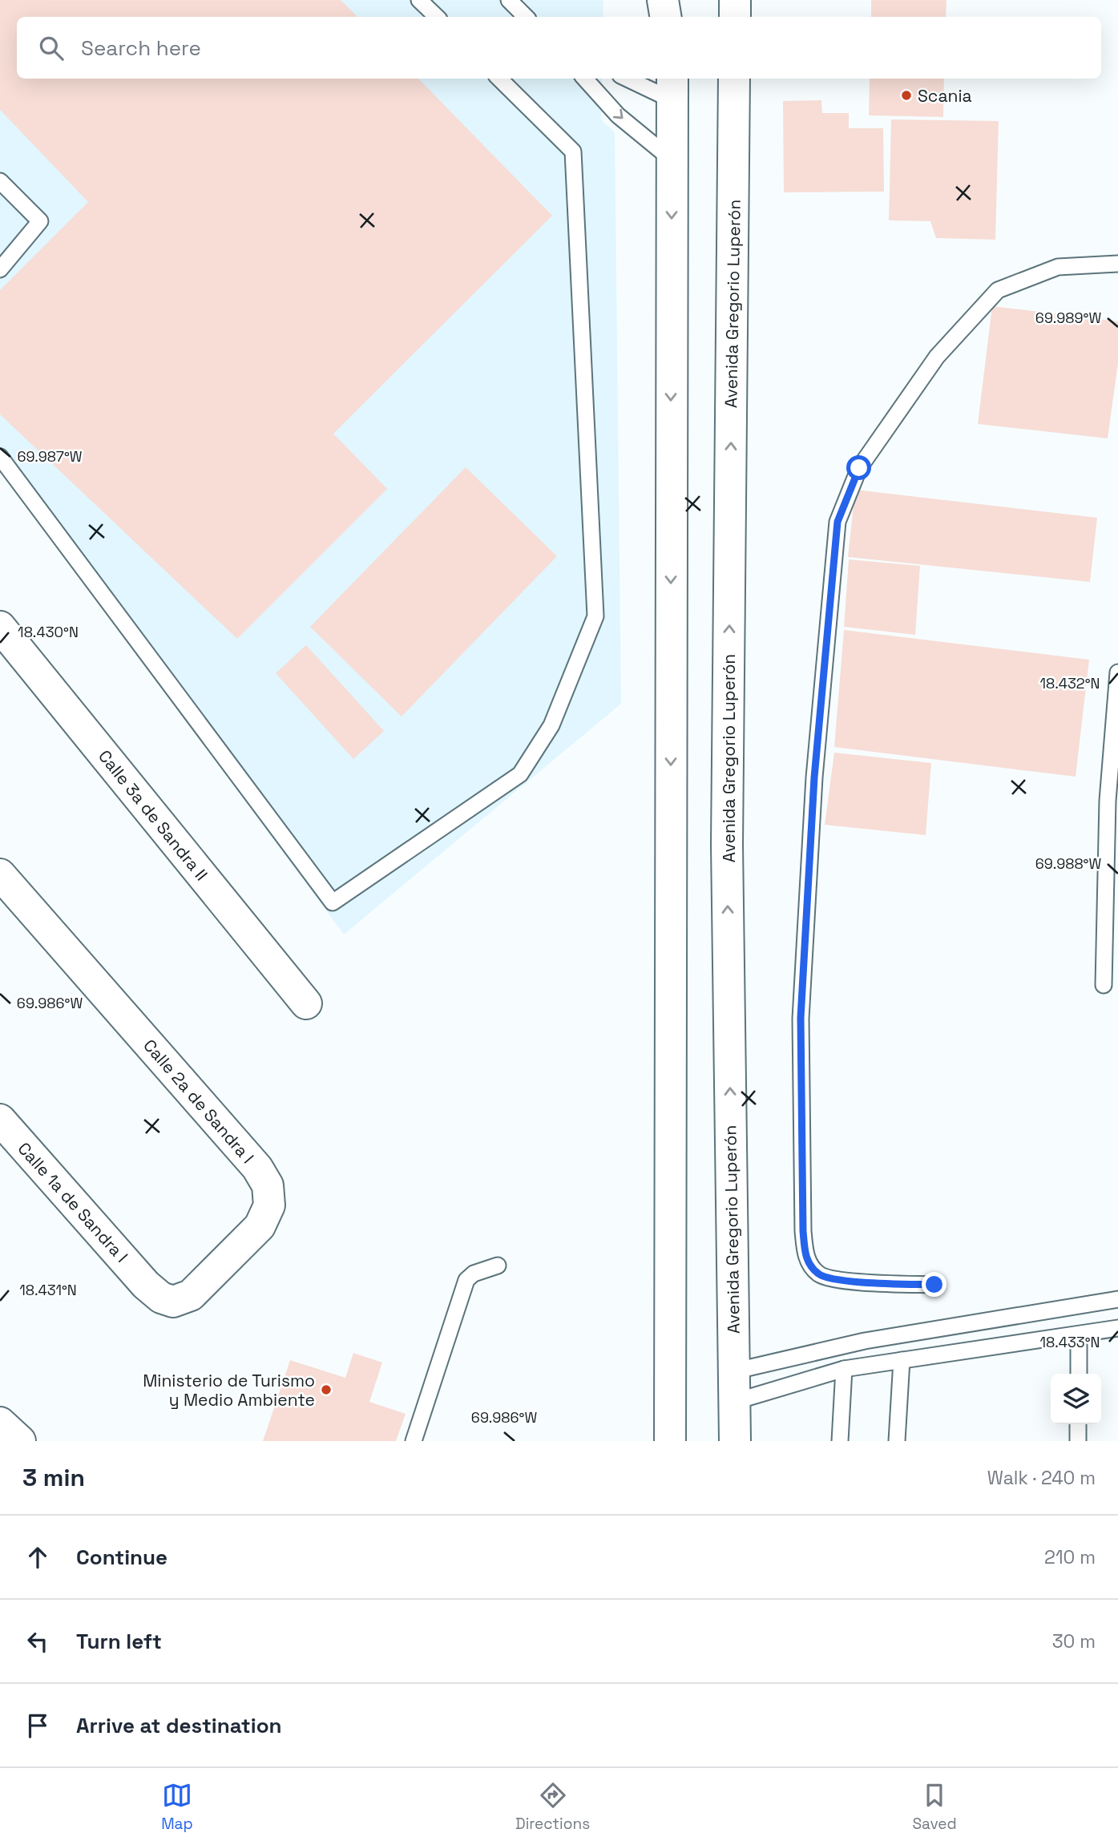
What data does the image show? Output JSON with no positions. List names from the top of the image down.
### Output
{
  "streets": {
    "main road": [
      "Avenida Gregorio Luperón",
      "Calle 3a de Sandra II",
      "Calle 2a de Sandra I",
      "Calle 1a de Sandra I"
    ]
  },
  "crossings": [
    ["Calle 2a de Sandra I", "Calle 1a de Sandra I"]
  ],
  "places": ["Scania", "Ministerio de Turismo y Medio Ambiente"],
  "page": {
    "search": "Search here",
    "heading": ["3 min", "Walk · 240 m"],
    "list": [
      ["Continue", "210 m"],
      ["Turn left", "30 m"],
      "Arrive at destination"
    ],
    "nav": ["Map", "Directions", "Saved"]
  },
  "coordinates": [
    "69.989°W",
    "69.987°W",
    "18.430°N",
    "18.432°N",
    "69.988°W",
    "69.986°W",
    "18.431°N",
    "18.433°N"
  ]
}
